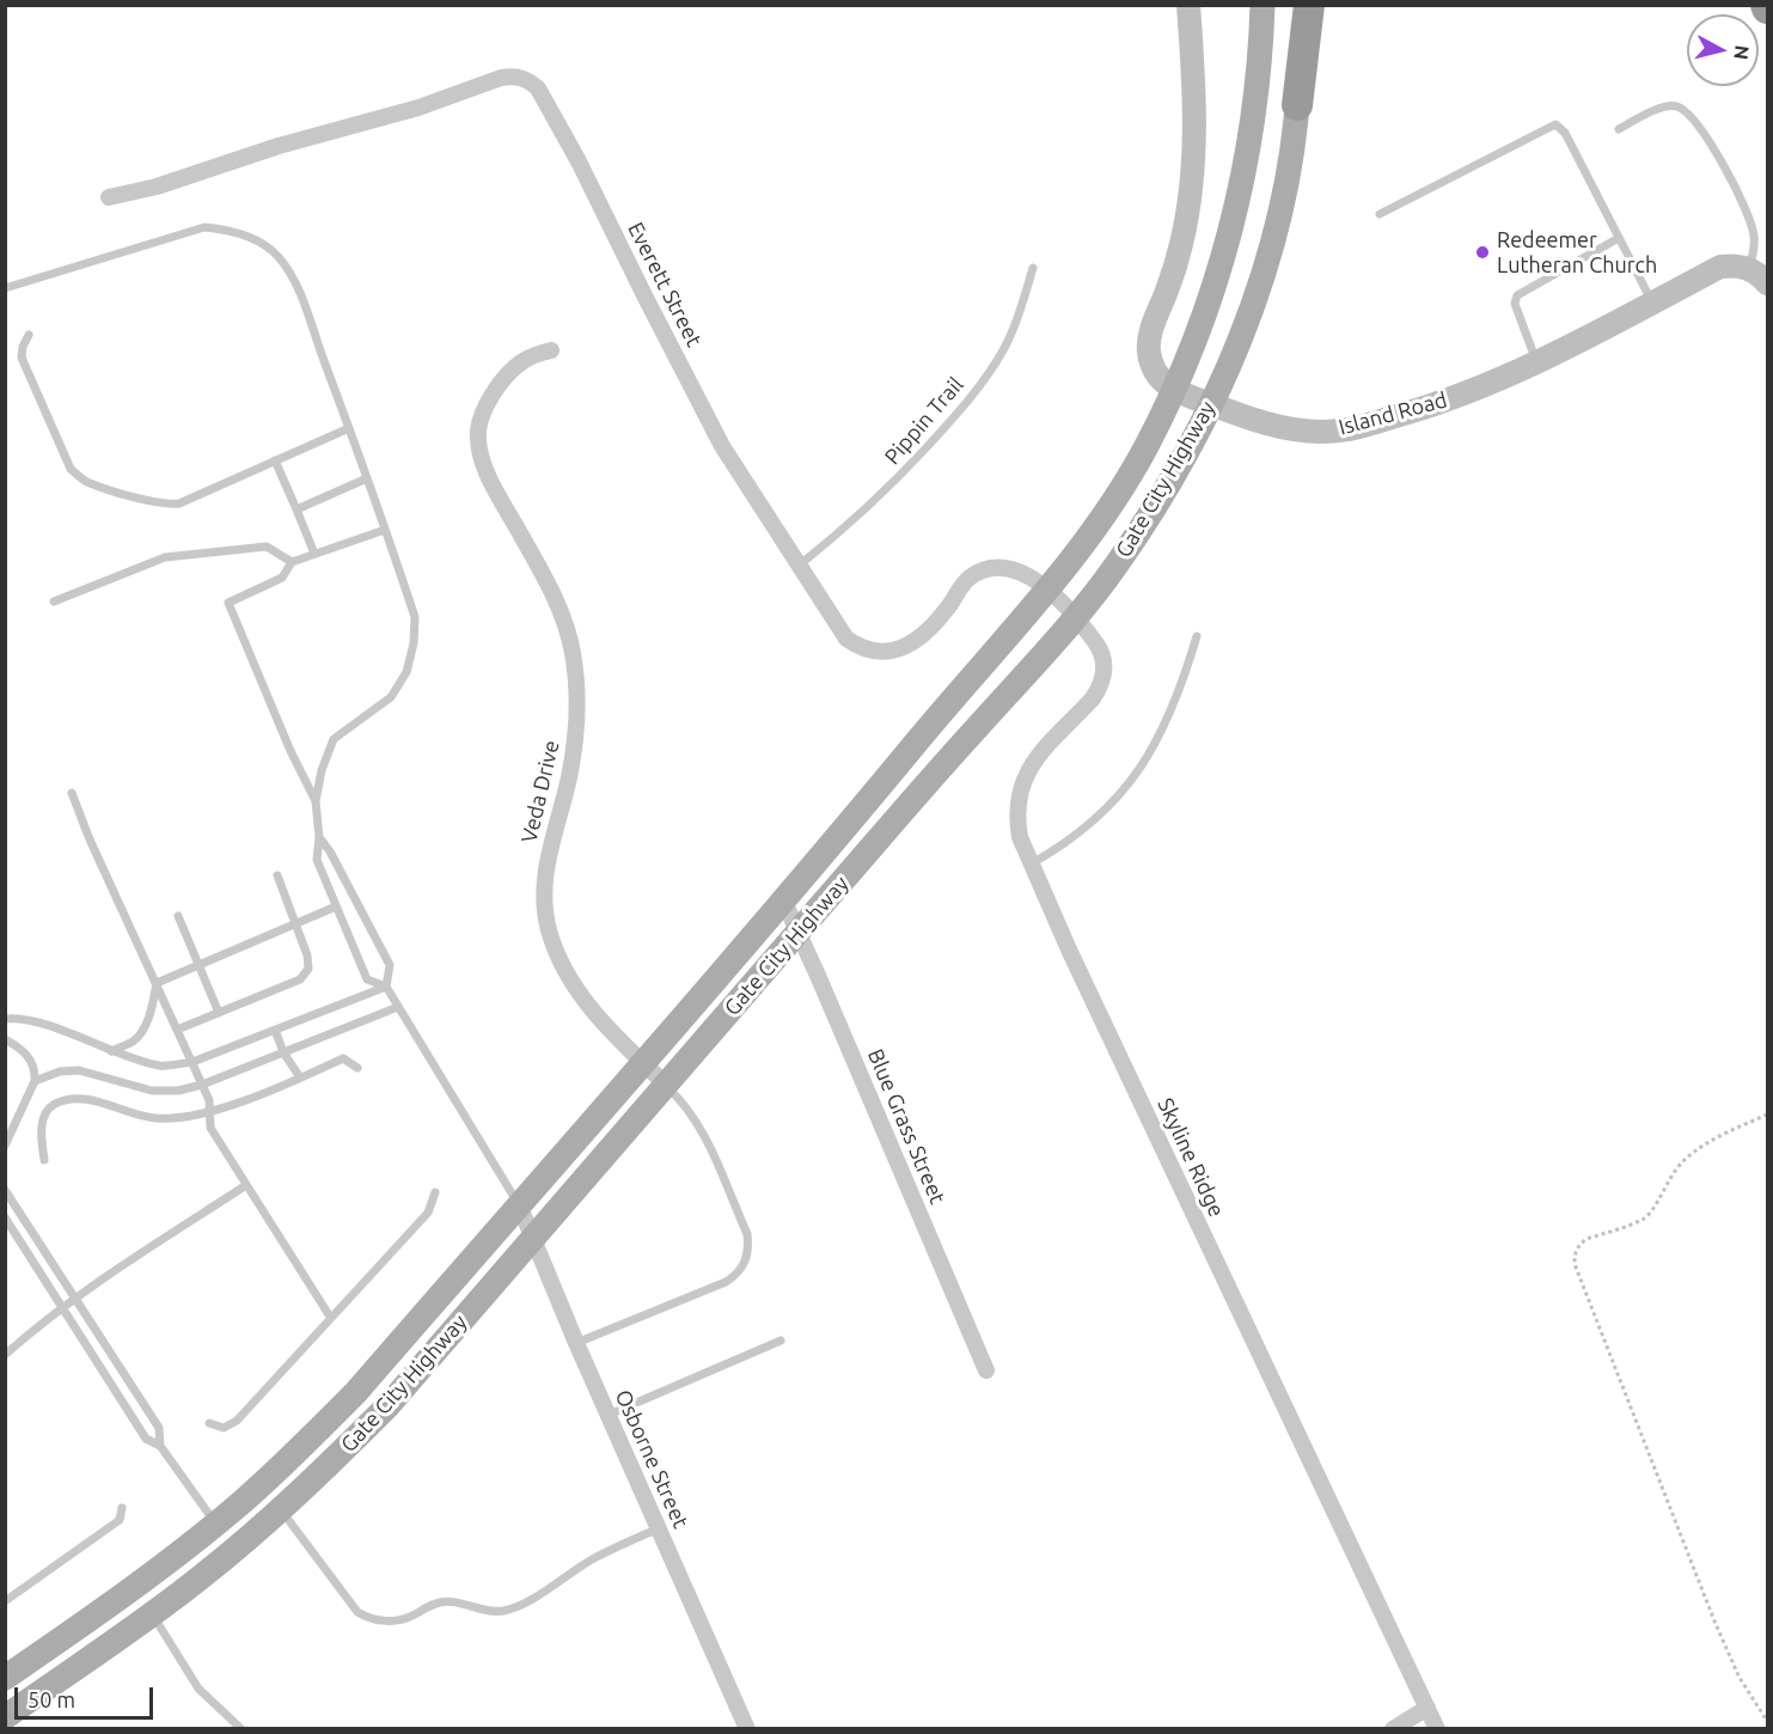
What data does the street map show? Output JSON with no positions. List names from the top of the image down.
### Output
{
  "streets": {
    "main road": ["Gate City Highway"],
    "street": [
      "Everett Street",
      "Island Road",
      "Veda Drive",
      "Blue Grass Street",
      "Skyline Ridge",
      "Osborne Street"
    ],
    "lane": ["Pippin Trail"]
  },
  "crossings": [
    ["Everett Street", "Pippin Trail"],
    ["Everett Street", "Gate City Highway"],
    ["Everett Street", "Skyline Ridge"],
    ["Island Road", "Gate City Highway"],
    ["Gate City Highway", "Veda Drive"],
    ["Gate City Highway", "Blue Grass Street"],
    ["Gate City Highway", "Skyline Ridge"],
    ["Gate City Highway", "Osborne Street"]
  ],
  "places": ["Redeemer Lutheran Church"],
  "scale_bar": "50 m",
  "north": "right"
}
